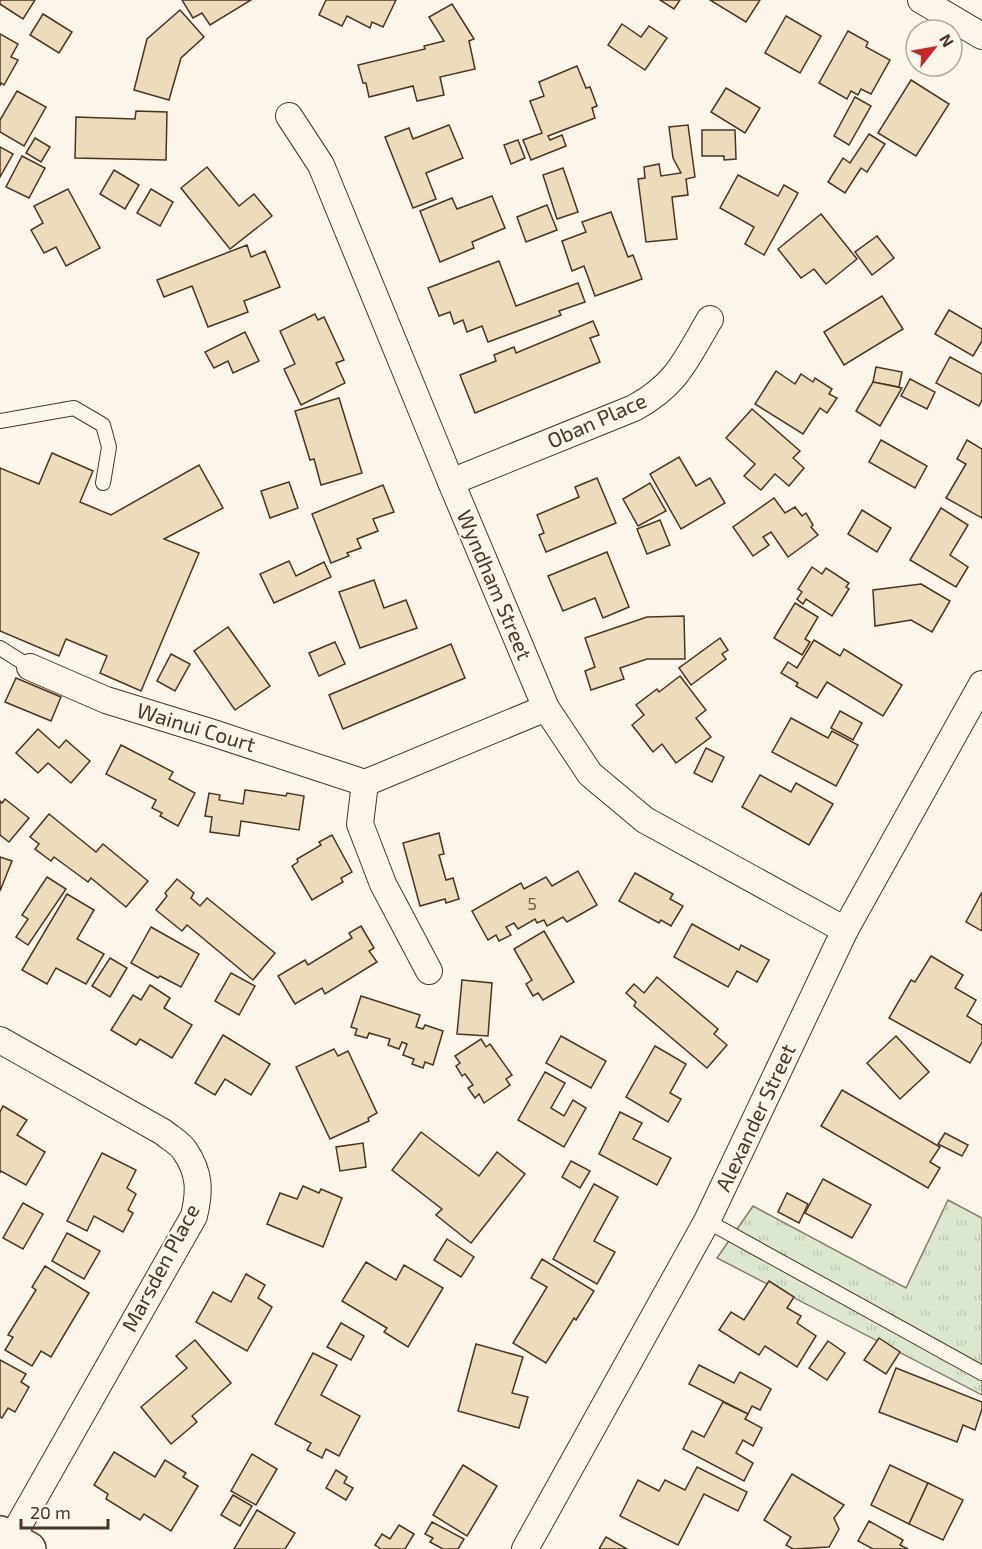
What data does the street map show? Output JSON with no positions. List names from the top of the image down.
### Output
{
  "streets": {
    "street": [
      "Oban Place",
      "Wyndham Street",
      "Wainui Court",
      "Alexander Street",
      "Marsden Place"
    ]
  },
  "crossings": [
    ["Oban Place", "Wyndham Street"],
    ["Wyndham Street", "Alexander Street"]
  ],
  "house_numbers": ["5"],
  "scale_bar": "20 m",
  "north": "top right"
}
